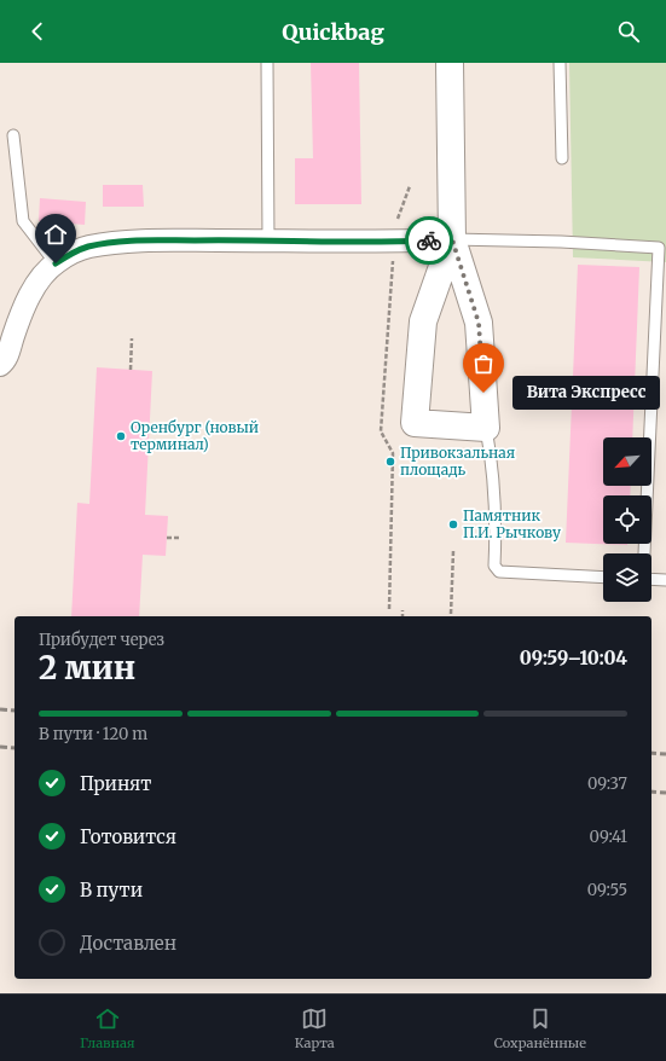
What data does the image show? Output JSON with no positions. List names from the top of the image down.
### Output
{
  "places": [
    "Вита Экспресс",
    "Оренбург (новый терминал)",
    "Привокзальная площадь",
    "Памятник П.И. Рычкову"
  ],
  "north": "bottom left",
  "page": {
    "header": "Quickbag",
    "bubble": "Вита Экспресс",
    "heading": ["2 мин", "Прибудет через", "09:59–10:04"],
    "bar": "В пути · 120 m",
    "list": [
      ["Принят", "09:37"],
      ["Готовится", "09:41"],
      ["В пути", "09:55"],
      "Доставлен"
    ],
    "tabs": ["Главная", "Карта", "Сохранённые"]
  }
}
